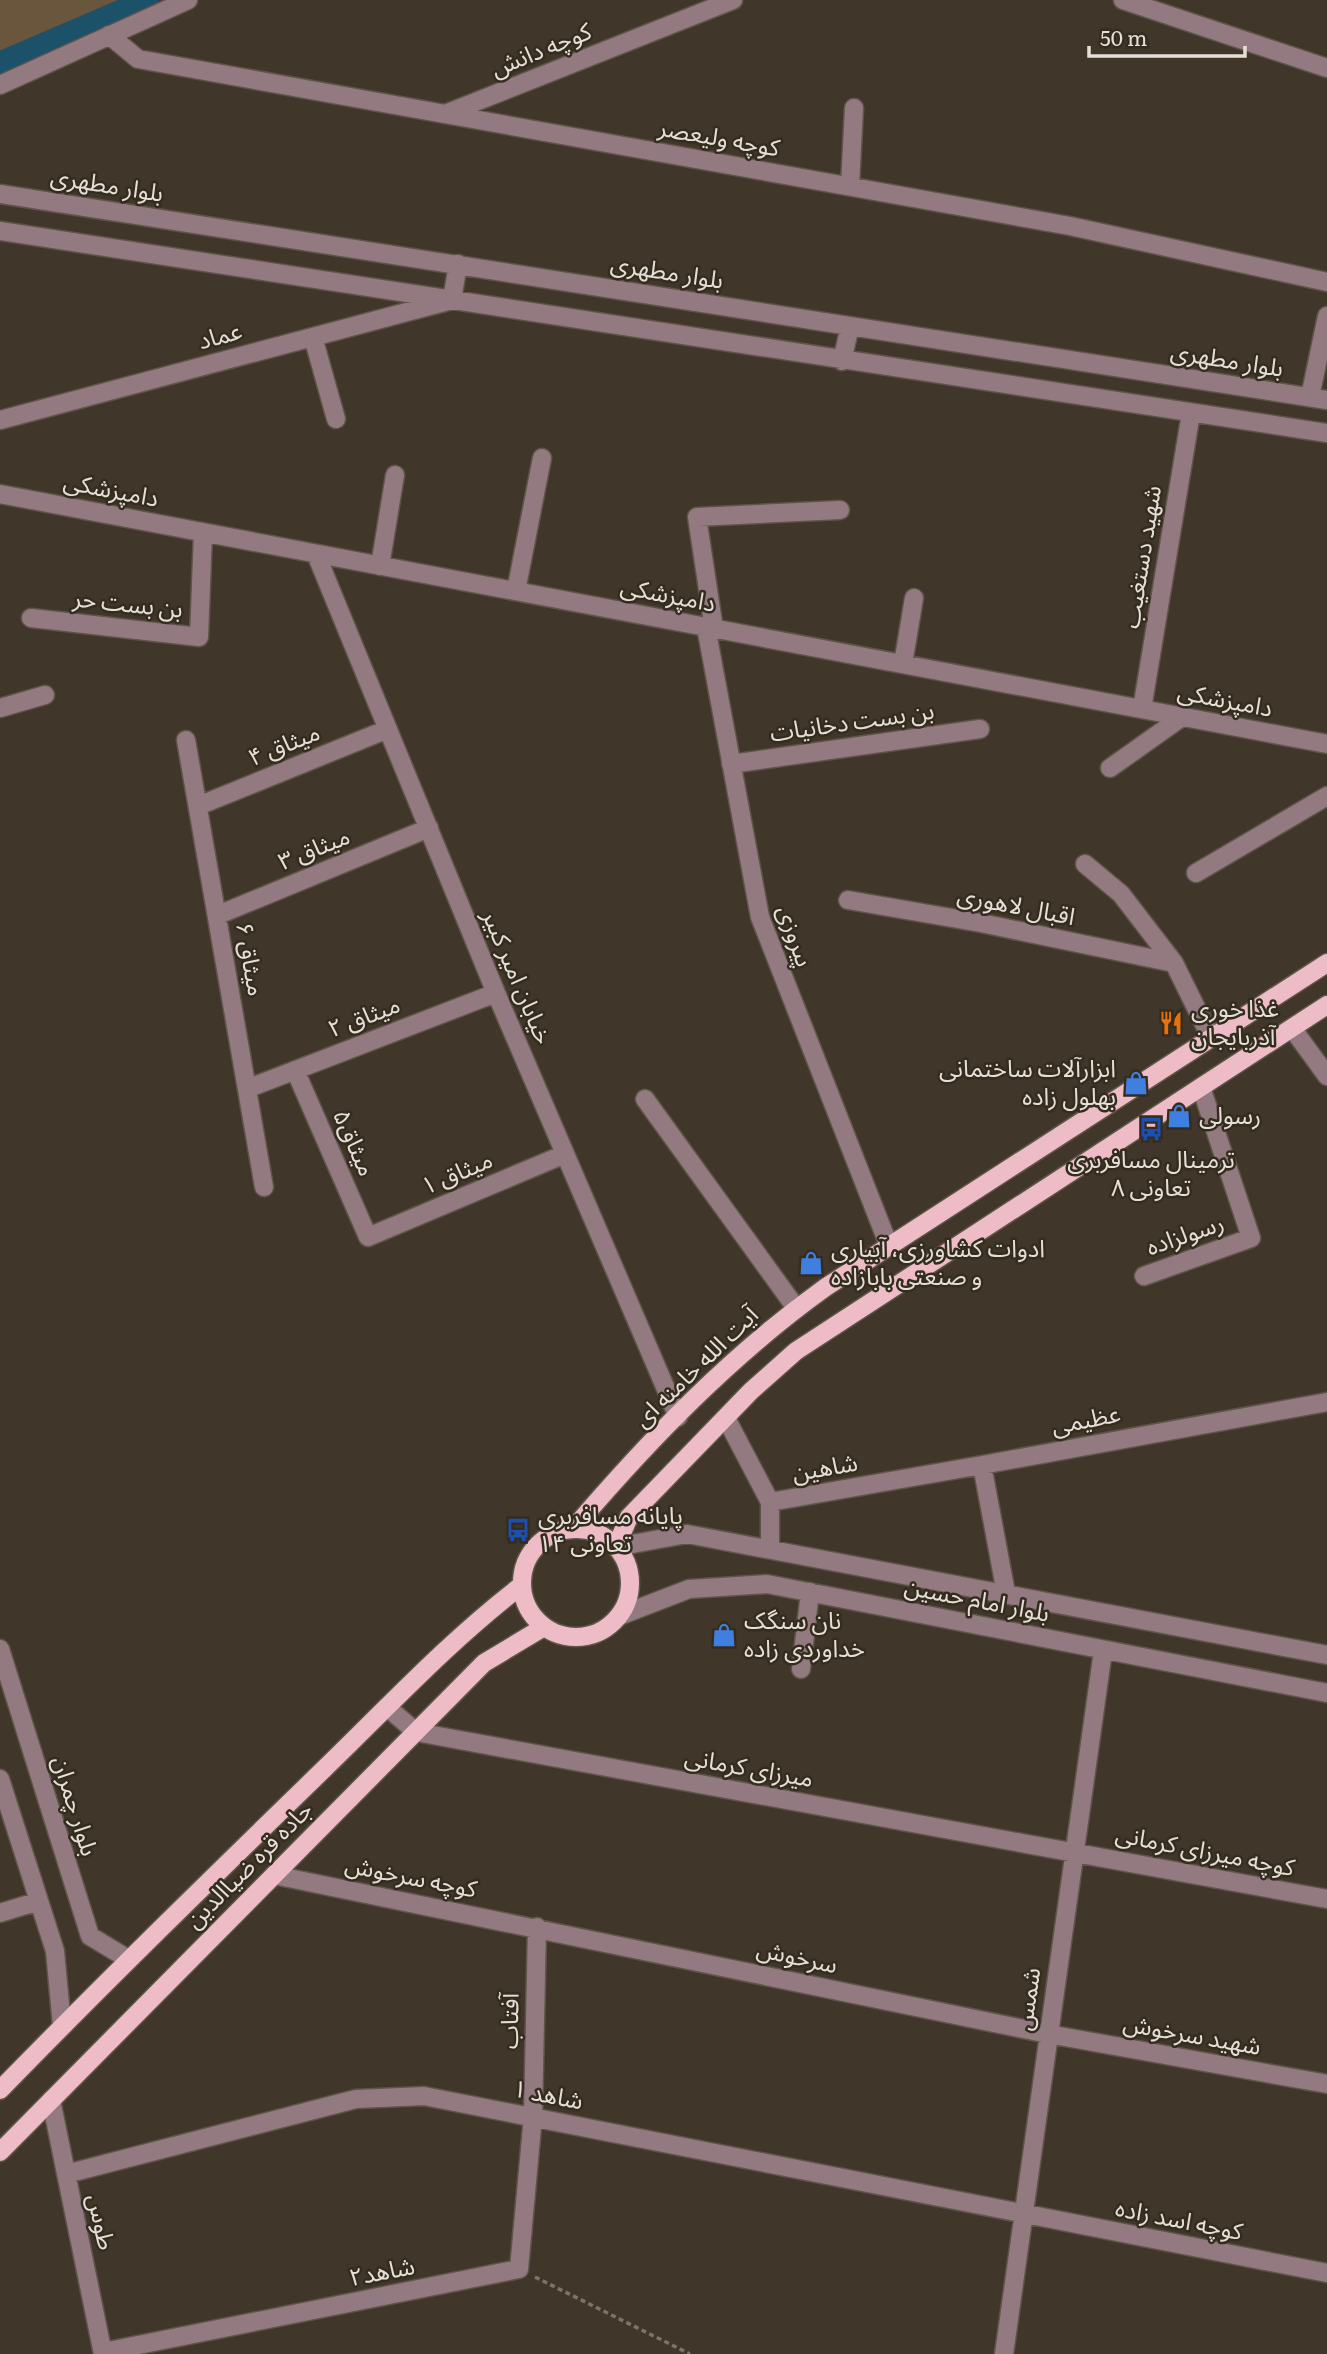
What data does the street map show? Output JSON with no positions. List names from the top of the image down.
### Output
{
  "streets": {
    "main road": ["آیت الله خامنه ای", "جاده قره ضیاالدین"],
    "street": [
      "کوچه دانش",
      "کوچه ولیعصر",
      "بلوار مطهری",
      "عماد",
      "دامپزشکی",
      "شهید دستغیب",
      "بن بست حر",
      "بن بست دخانیات",
      "میثاق ۴",
      "میثاق ۳",
      "اقبال لاهوری",
      "پیروزی",
      "میثاق ۶",
      "خیابان امیر کبیر",
      "میثاق ۲",
      "میثاق۵",
      "میثاق ۱",
      "رسولزاده",
      "عظیمی",
      "شاهین",
      "بلوار امام حسین",
      "میرزای کرمانی",
      "بلوار چمران",
      "کوچه میرزای کرمانی",
      "کوچه سرخوش",
      "سرخوش",
      "شمس",
      "آفتاب",
      "شهید سرخوش",
      "شاهد ۱",
      "کوچه اسد زاده",
      "طوس",
      "شاهد۲"
    ]
  },
  "crossings": [
    ["کوچه دانش", "کوچه ولیعصر"],
    ["دامپزشکی", "شهید دستغیب"],
    ["دامپزشکی", "بن بست حر"],
    ["دامپزشکی", "پیروزی"],
    ["دامپزشکی", "خیابان امیر کبیر"],
    ["بن بست دخانیات", "پیروزی"],
    ["میثاق ۴", "میثاق ۶"],
    ["میثاق ۴", "خیابان امیر کبیر"],
    ["میثاق ۳", "میثاق ۶"],
    ["میثاق ۳", "خیابان امیر کبیر"],
    ["پیروزی", "آیت الله خامنه ای"],
    ["میثاق ۶", "میثاق ۲"],
    ["خیابان امیر کبیر", "میثاق ۲"],
    ["خیابان امیر کبیر", "میثاق ۱"],
    ["خیابان امیر کبیر", "آیت الله خامنه ای"],
    ["میثاق ۲", "میثاق۵"],
    ["میثاق۵", "میثاق ۱"],
    ["آیت الله خامنه ای", "بلوار امام حسین"],
    ["آیت الله خامنه ای", "جاده قره ضیاالدین"],
    ["عظیمی", "شاهین"],
    ["بلوار امام حسین", "جاده قره ضیاالدین"],
    ["بلوار امام حسین", "شمس"],
    ["میرزای کرمانی", "کوچه میرزای کرمانی"],
    ["میرزای کرمانی", "جاده قره ضیاالدین"],
    ["میرزای کرمانی", "شمس"],
    ["بلوار چمران", "جاده قره ضیاالدین"],
    ["کوچه میرزای کرمانی", "شمس"],
    ["جاده قره ضیاالدین", "کوچه سرخوش"],
    ["جاده قره ضیاالدین", "طوس"],
    ["کوچه سرخوش", "سرخوش"],
    ["کوچه سرخوش", "آفتاب"],
    ["سرخوش", "شمس"],
    ["سرخوش", "آفتاب"],
    ["سرخوش", "شهید سرخوش"],
    ["شمس", "شهید سرخوش"],
    ["شمس", "شاهد ۱"],
    ["شمس", "کوچه اسد زاده"],
    ["آفتاب", "شاهد ۱"],
    ["شاهد ۱", "کوچه اسد زاده"],
    ["شاهد ۱", "طوس"],
    ["طوس", "شاهد۲"]
  ],
  "places": {
    "restaurant": ["غذا خوری آذربایجان"],
    "shop": [
      "ابزارآلات ساختمانی بهلول زاده",
      "رسولی",
      "ادوات کشاورزی، آبیاری و صنعتی بابازاده",
      "نان سنگک خداوردی زاده"
    ],
    "bus stop": ["ترمینال مسافربری تعاونی ۸", "پایانه مسافربری تعاونی ۱۴"]
  },
  "scale_bar": "50 m"
}
